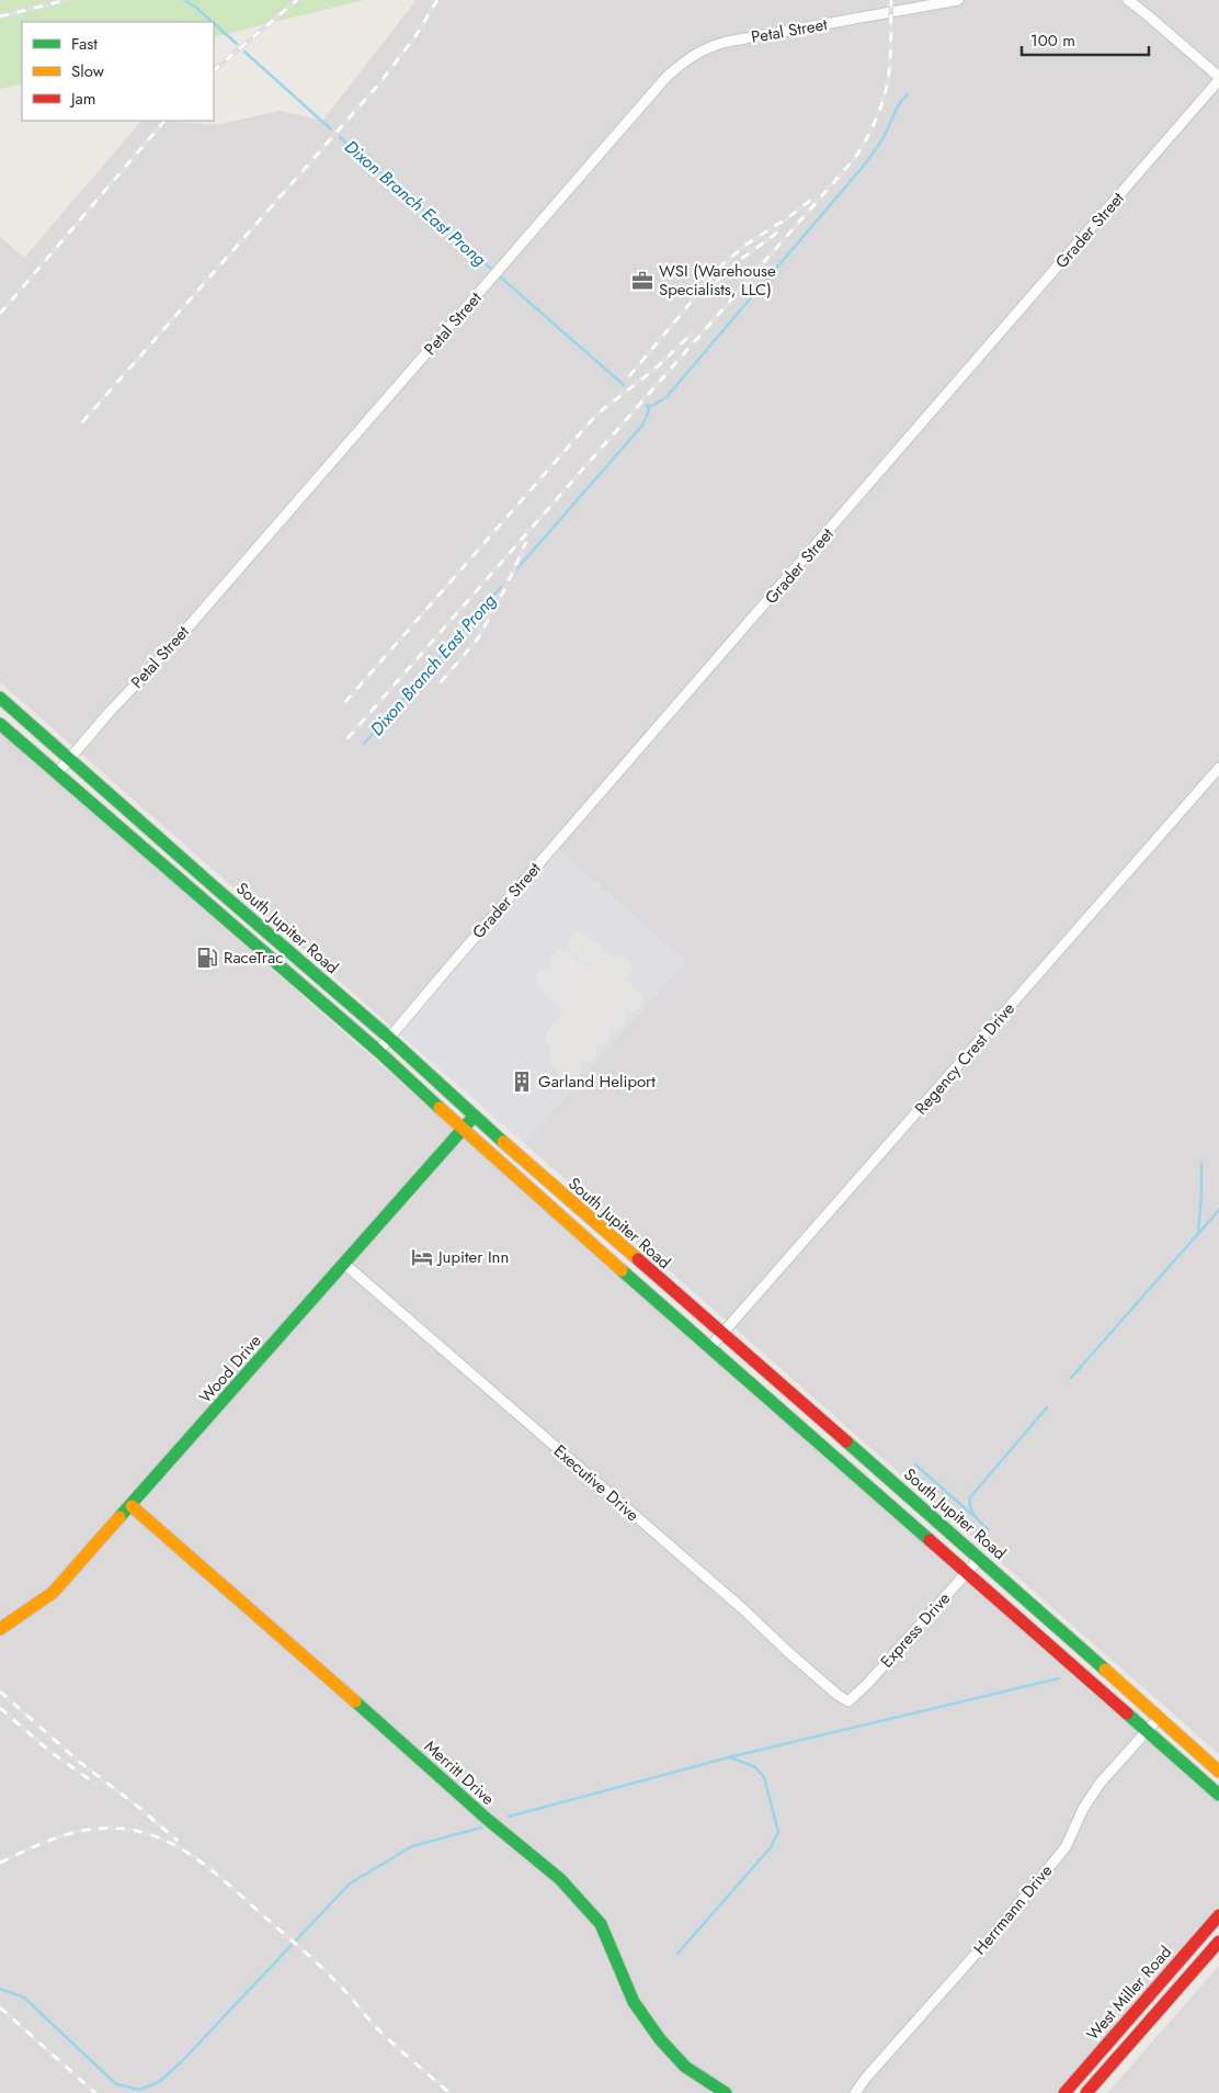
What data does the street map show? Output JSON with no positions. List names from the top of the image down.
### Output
{
  "streets": {
    "main road": [
      "South Jupiter Road",
      "Wood Drive",
      "Merritt Drive",
      "West Miller Road"
    ],
    "street": [
      "Petal Street",
      "Grader Street",
      "Regency Crest Drive",
      "Executive Drive",
      "Express Drive",
      "Herrmann Drive"
    ]
  },
  "crossings": [
    ["Petal Street", "South Jupiter Road"],
    ["Grader Street", "South Jupiter Road"],
    ["South Jupiter Road", "Regency Crest Drive"],
    ["South Jupiter Road", "Wood Drive"],
    ["South Jupiter Road", "Express Drive"],
    ["South Jupiter Road", "Herrmann Drive"],
    ["Wood Drive", "Executive Drive"],
    ["Wood Drive", "Merritt Drive"],
    ["Executive Drive", "Express Drive"]
  ],
  "water": ["Dixon Branch East Prong"],
  "places": {
    "office": ["WSI (Warehouse Specialists, LLC)"],
    "fuel station": ["RaceTrac"],
    "building": ["Garland Heliport"],
    "hotel": ["Jupiter Inn"]
  },
  "legend": ["Fast", "Slow", "Jam"],
  "scale_bar": "100 m"
}
